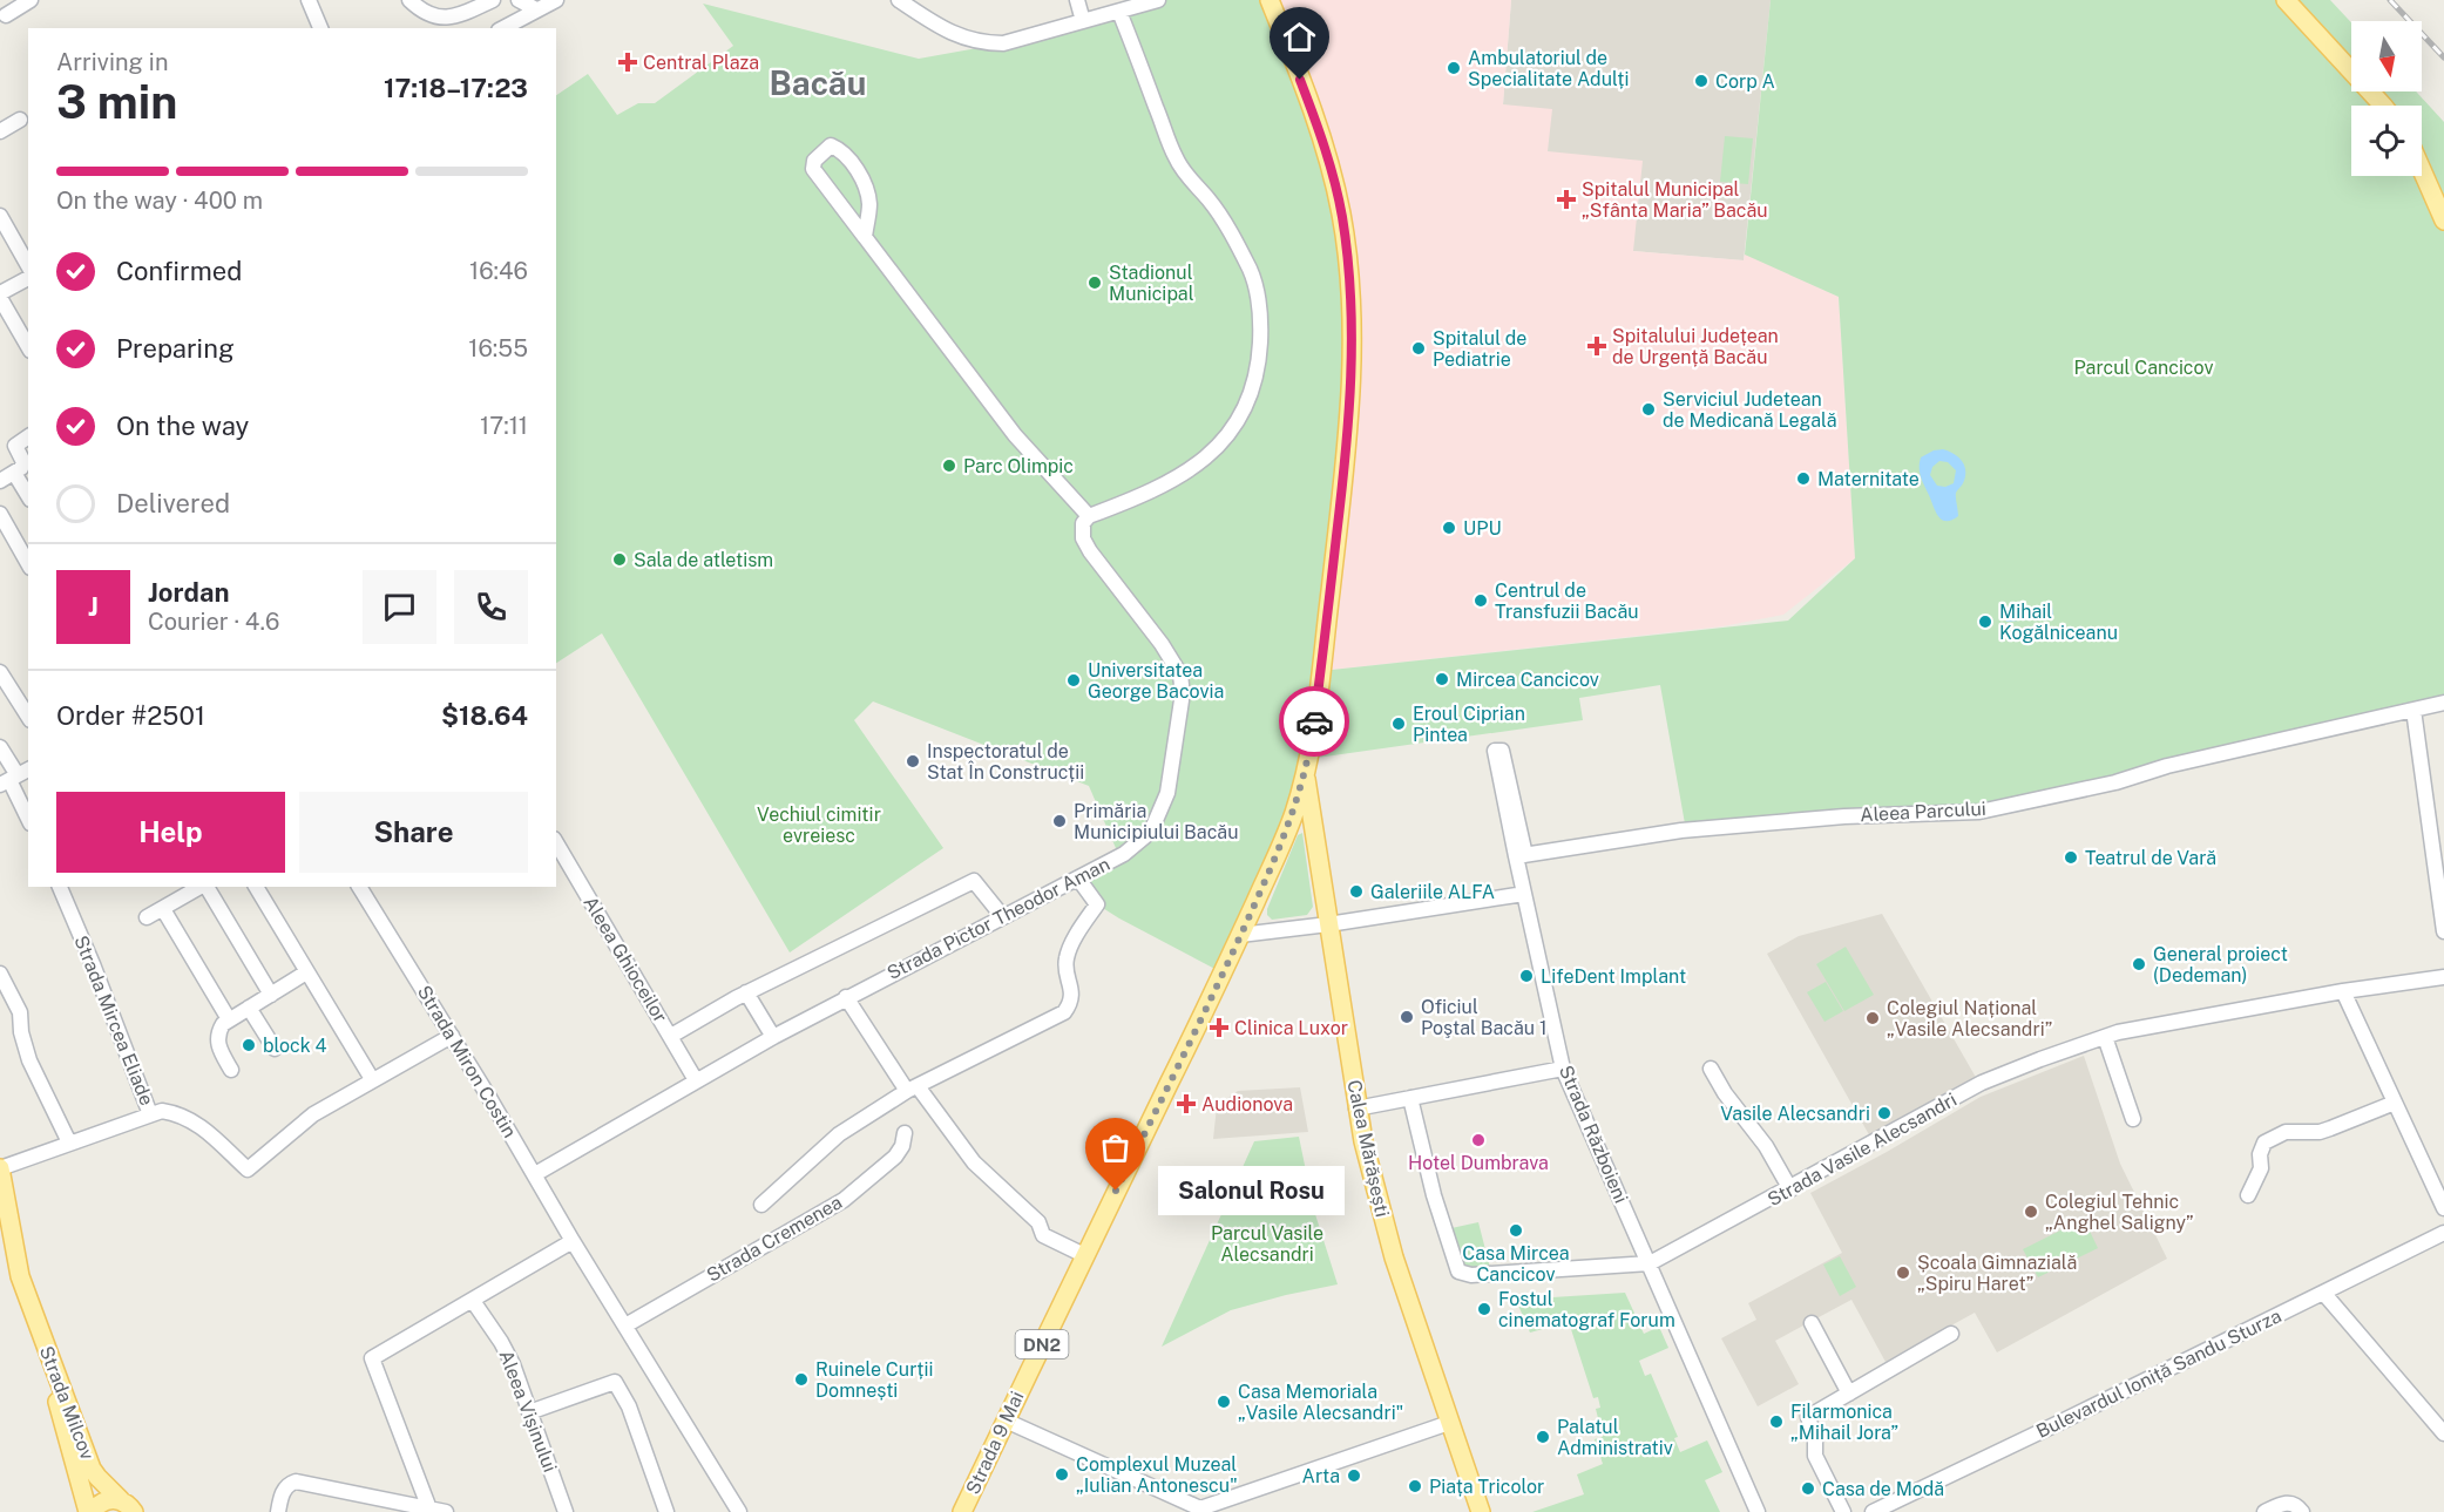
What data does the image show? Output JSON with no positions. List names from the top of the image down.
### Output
{
  "streets": {
    "main road": [
      "Calea Mărășești",
      "DN2",
      "Strada Milcov",
      "Strada 9 Mai"
    ],
    "street": [
      "Aleea Parcului",
      "Strada Pictor Theodor Aman",
      "Aleea Ghioceilor",
      "Strada Mircea Eliade",
      "Strada Miron Costin",
      "Strada Războieni",
      "Strada Vasile Alecsandri",
      "Strada Cremenea",
      "Bulevardul Ioniță Sandu Sturza",
      "Aleea Vișinului"
    ]
  },
  "crossings": [
    ["Strada Pictor Theodor Aman", "Aleea Ghioceilor"],
    ["Strada Pictor Theodor Aman", "Strada Miron Costin"],
    ["Strada Mircea Eliade", "Strada Milcov"],
    ["Strada Miron Costin", "Strada Cremenea"],
    ["Strada Războieni", "Strada Vasile Alecsandri"],
    ["Calea Mărășești", "Strada 9 Mai"]
  ],
  "districts": ["Bacău"],
  "parks": ["Parcul Cancicov", "Vechiul cimitir evreiesc", "Parcul Vasile Alecsandri"],
  "places": {
    "health": [
      "Central Plaza",
      "Spitalul Municipal „Sfânta Maria” Bacău",
      "Spitalului Județean de Urgență Bacău",
      "Clinica Luxor",
      "Audionova"
    ],
    "other": [
      "Ambulatoriul de Specialitate Adulți",
      "Corp A",
      "Stadionul Municipal",
      "Spitalul de Pediatrie",
      "Serviciul Judetean de Medicană Legală",
      "Parc Olimpic",
      "Maternitate",
      "UPU",
      "Sala de atletism",
      "Centrul de Transfuzii Bacău",
      "Mihail Kogălniceanu",
      "Mircea Cancicov",
      "Universitatea George Bacovia",
      "Eroul Ciprian Pintea",
      "Inspectoratul de Stat În Construcții",
      "Primăria Municipiului Bacău",
      "Teatrul de Vară",
      "Galeriile ALFA",
      "General proiect (Dedeman)",
      "LifeDent Implant",
      "Oficiul Poştal Bacău 1",
      "Colegiul Național „Vasile Alecsandri”",
      "block 4",
      "Vasile Alecsandri",
      "Hotel Dumbrava",
      "Salonul Rosu",
      "Colegiul Tehnic „Anghel Saligny”",
      "Casa Mircea Cancicov",
      "Școala Gimnazială „Spiru Haret”",
      "Fostul cinematograf Forum",
      "Ruinele Curții Domnești",
      "Casa Memoriala „Vasile Alecsandri\"",
      "Filarmonica „Mihail Jora”",
      "Palatul Administrativ",
      "Complexul Muzeal „Iulian Antonescu\"",
      "Arta",
      "Piața Tricolor",
      "Casa de Modă"
    ]
  },
  "north": "bottom",
  "page": {
    "heading": ["3 min", "Arriving in", "17:18–17:23"],
    "panel": [
      "Jordan",
      "Courier · 4.6",
      "Order #2501",
      "$18.64"
    ],
    "bar": "On the way · 400 m",
    "list": [
      ["Confirmed", "16:46"],
      ["Preparing", "16:55"],
      ["On the way", "17:11"],
      "Delivered"
    ],
    "round": "J",
    "buttons": ["Help", "Share"],
    "bubble": "Salonul Rosu"
  }
}
